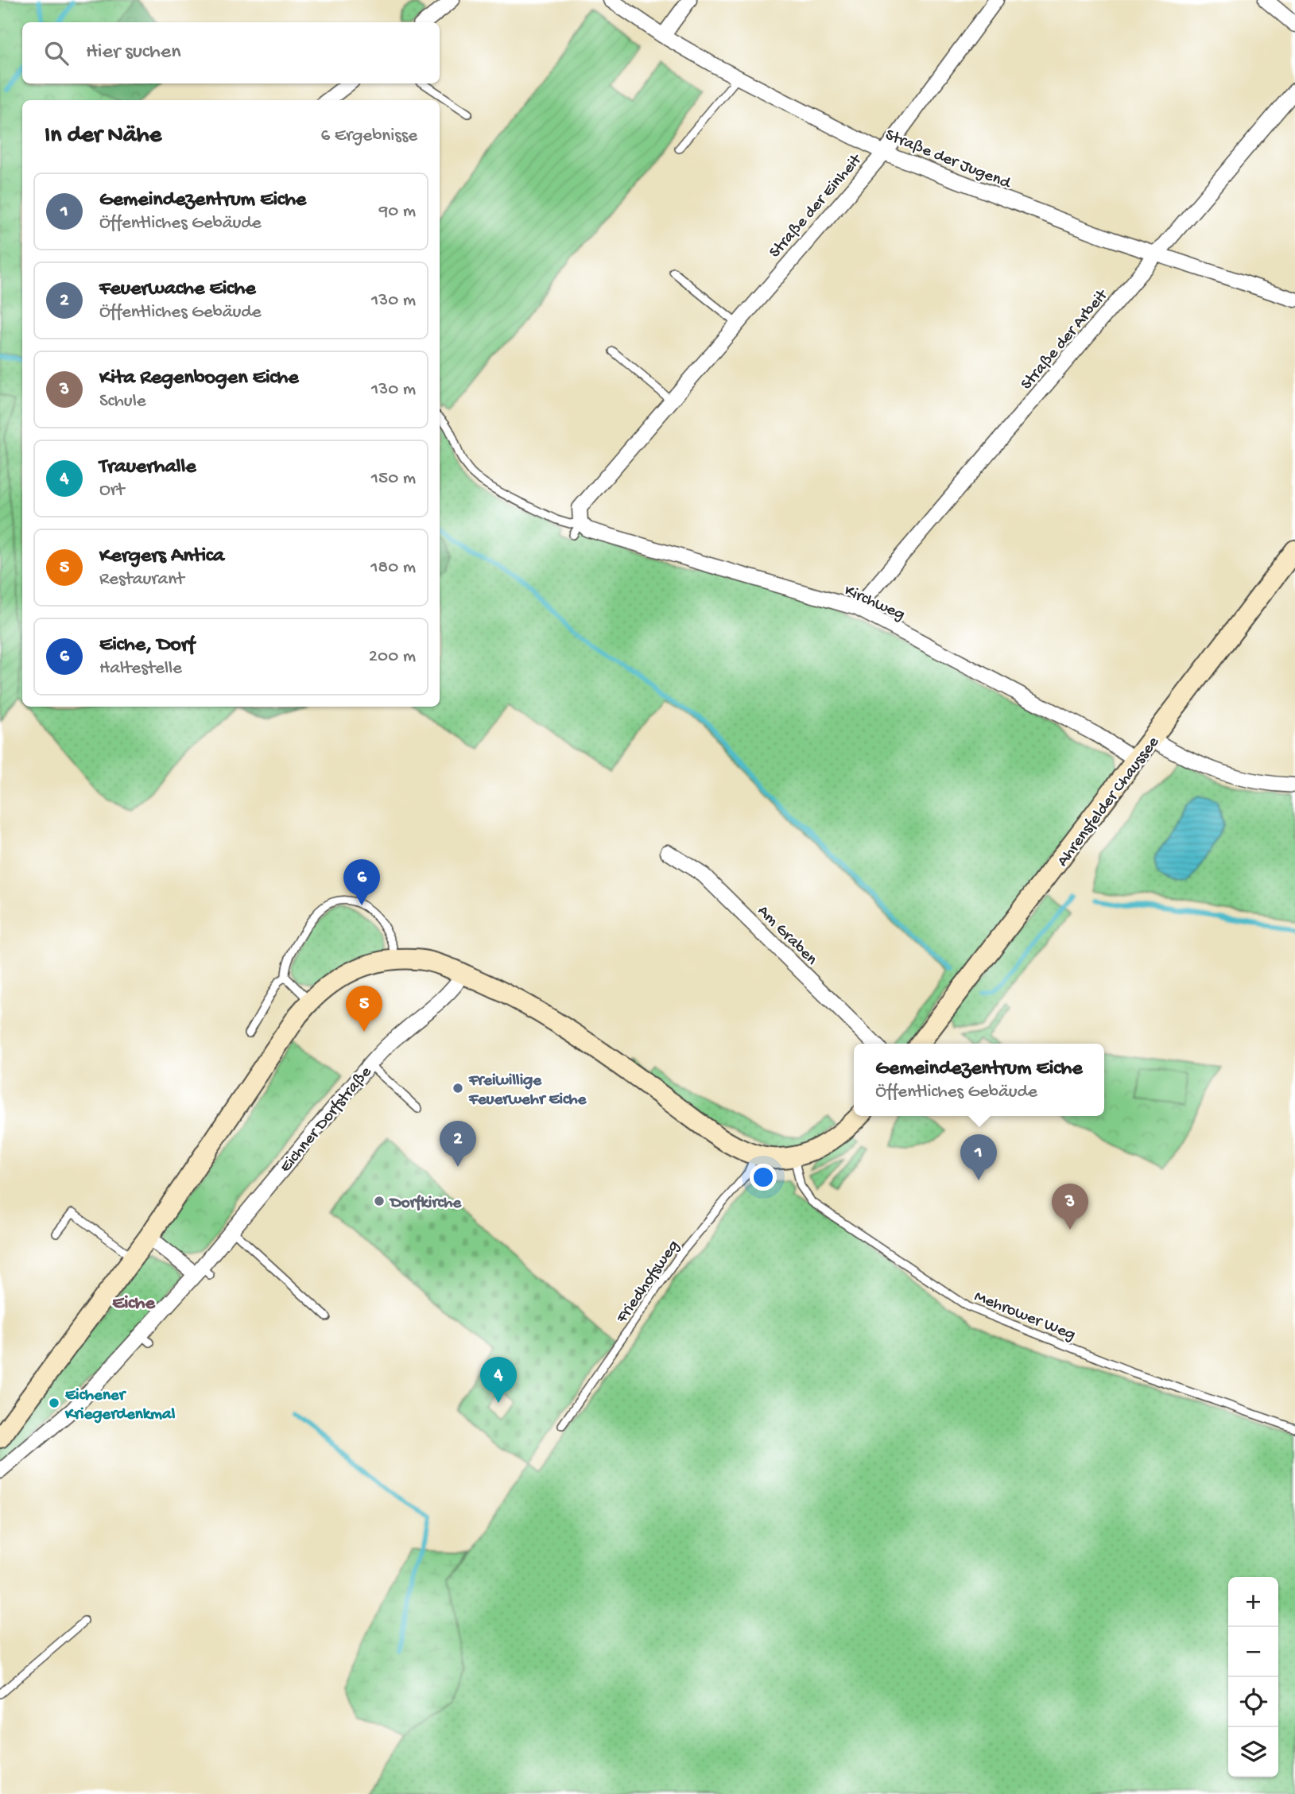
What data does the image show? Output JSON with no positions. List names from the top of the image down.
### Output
{
  "streets": {
    "main road": ["Ahrensfelder Chaussee"],
    "street": [
      "Straße der Jugend",
      "Straße der Einheit",
      "Straße der Arbeit",
      "Kirchweg",
      "Am Graben",
      "Eichner Dorfstraße"
    ],
    "lane": ["Friedhofsweg", "Mehrower Weg"]
  },
  "crossings": [
    ["Straße der Jugend", "Straße der Einheit"],
    ["Straße der Jugend", "Straße der Arbeit"],
    ["Straße der Einheit", "Kirchweg"],
    ["Straße der Arbeit", "Kirchweg"],
    ["Kirchweg", "Ahrensfelder Chaussee"]
  ],
  "districts": ["Eiche"],
  "places": ["Freiwillige Feuerwehr Eiche", "Dorfkirche", "Eichener Kriegerdenkmal"],
  "page": {
    "search": "Hier suchen",
    "heading": ["In der Nähe", "6 Ergebnisse"],
    "list": [
      {
        "mark": "1",
        "name": "Gemeindezentrum Eiche",
        "note": "Öffentliches Gebäude",
        "value": "90 m"
      },
      {
        "mark": "2",
        "name": "Feuerwache Eiche",
        "note": "Öffentliches Gebäude",
        "value": "130 m"
      },
      {
        "mark": "3",
        "name": "Kita Regenbogen Eiche",
        "note": "Schule",
        "value": "130 m"
      },
      {
        "mark": "4",
        "name": "Trauerhalle",
        "note": "Ort",
        "value": "150 m"
      },
      {
        "mark": "5",
        "name": "Kergers Antica",
        "note": "Restaurant",
        "value": "180 m"
      },
      {
        "mark": "6",
        "name": "Eiche, Dorf",
        "note": "Haltestelle",
        "value": "200 m"
      }
    ],
    "pins": [
      "6",
      "5",
      "2",
      "1",
      "3",
      "4"
    ],
    "popup": ["Gemeindezentrum Eiche", "Öffentliches Gebäude"],
    "map_buttons": ["+", "−"]
  }
}
